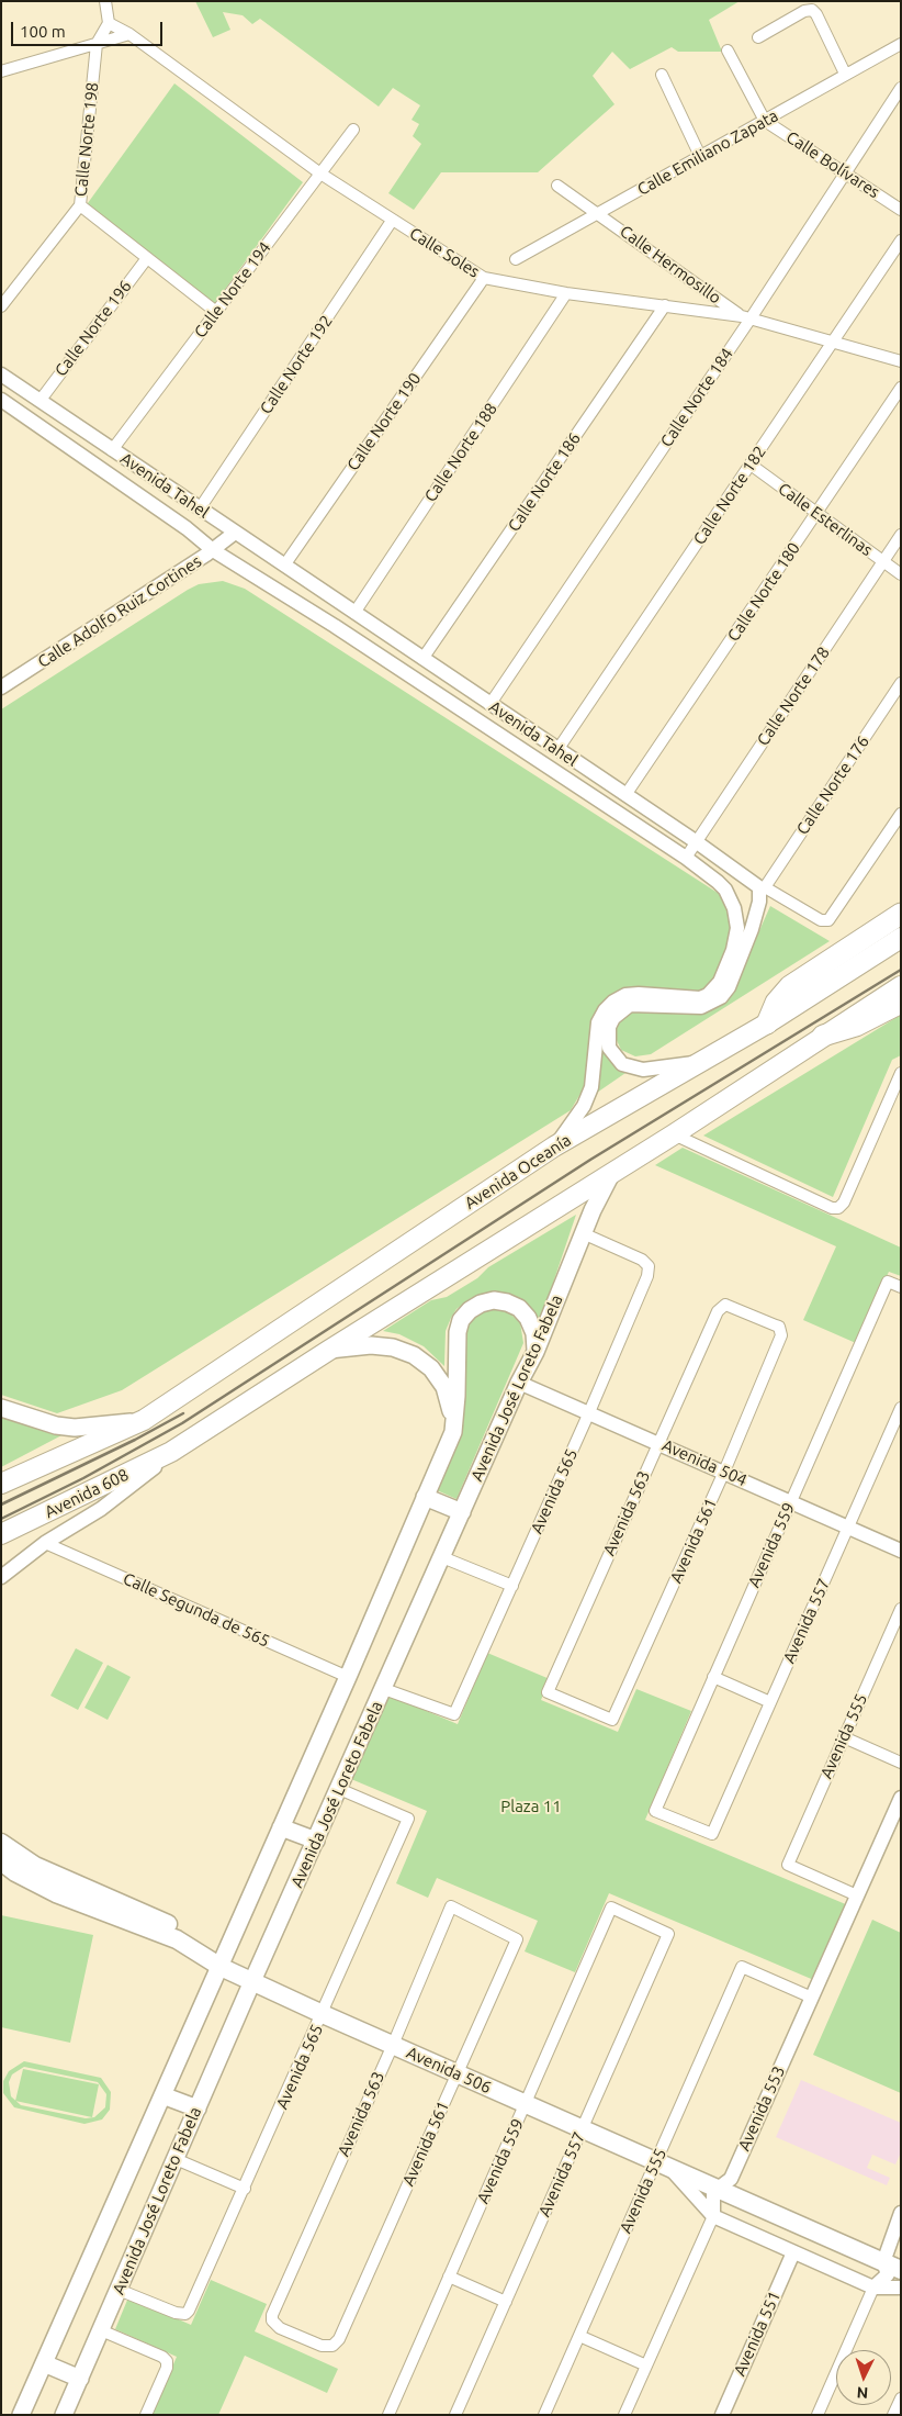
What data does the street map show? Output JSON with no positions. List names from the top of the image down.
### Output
{
  "streets": {
    "highway": ["Avenida Oceanía", "Avenida 608"],
    "main road": ["Avenida José Loreto Fabela", "Avenida 506"],
    "street": [
      "Calle Norte 198",
      "Calle Emiliano Zapata",
      "Calle Bolívares",
      "Calle Soles",
      "Calle Hermosillo",
      "Calle Norte 194",
      "Calle Norte 196",
      "Calle Norte 192",
      "Calle Norte 184",
      "Calle Norte 190",
      "Calle Norte 188",
      "Calle Norte 186",
      "Avenida Tahel",
      "Calle Norte 182",
      "Calle Esterlinas",
      "Calle Norte 180",
      "Calle Adolfo Ruiz Cortines",
      "Calle Norte 178",
      "Calle Norte 176",
      "Avenida 504",
      "Avenida 565",
      "Avenida 563",
      "Avenida 561",
      "Avenida 559",
      "Calle Segunda de 565",
      "Avenida 557",
      "Avenida 555",
      "Avenida 553",
      "Avenida 551"
    ]
  },
  "crossings": [
    ["Calle Emiliano Zapata", "Calle Bolívares"],
    ["Calle Emiliano Zapata", "Calle Hermosillo"],
    ["Calle Bolívares", "Calle Norte 184"],
    ["Calle Soles", "Calle Hermosillo"],
    ["Calle Soles", "Calle Norte 194"],
    ["Calle Soles", "Calle Norte 192"],
    ["Calle Soles", "Calle Norte 184"],
    ["Calle Soles", "Calle Norte 190"],
    ["Calle Soles", "Calle Norte 188"],
    ["Calle Soles", "Calle Norte 186"],
    ["Calle Soles", "Calle Norte 182"],
    ["Calle Hermosillo", "Calle Norte 184"],
    ["Calle Norte 194", "Avenida Tahel"],
    ["Calle Norte 196", "Avenida Tahel"],
    ["Calle Norte 192", "Avenida Tahel"],
    ["Calle Norte 184", "Avenida Tahel"],
    ["Calle Norte 190", "Avenida Tahel"],
    ["Calle Norte 188", "Avenida Tahel"],
    ["Calle Norte 186", "Avenida Tahel"],
    ["Avenida Tahel", "Calle Norte 182"],
    ["Avenida Tahel", "Calle Norte 180"],
    ["Avenida Tahel", "Calle Adolfo Ruiz Cortines"],
    ["Avenida Tahel", "Calle Norte 178"],
    ["Avenida Tahel", "Calle Norte 176"],
    ["Avenida Tahel", "Avenida Oceanía"],
    ["Calle Norte 182", "Calle Esterlinas"],
    ["Calle Esterlinas", "Calle Norte 180"],
    ["Calle Esterlinas", "Calle Norte 178"],
    ["Avenida José Loreto Fabela", "Avenida 504"],
    ["Avenida José Loreto Fabela", "Avenida 565"],
    ["Avenida José Loreto Fabela", "Avenida 506"],
    ["Avenida 504", "Avenida 565"],
    ["Avenida 504", "Avenida 563"],
    ["Avenida 504", "Avenida 561"],
    ["Avenida 504", "Avenida 559"],
    ["Avenida 504", "Avenida 557"],
    ["Avenida 565", "Avenida 506"],
    ["Avenida 563", "Avenida 561"],
    ["Avenida 563", "Avenida 506"],
    ["Avenida 561", "Avenida 506"],
    ["Avenida 559", "Avenida 557"],
    ["Avenida 559", "Avenida 506"],
    ["Avenida 557", "Avenida 506"],
    ["Avenida 555", "Avenida 506"],
    ["Avenida 555", "Avenida 553"],
    ["Avenida 506", "Avenida 553"]
  ],
  "parks": ["Plaza 11"],
  "scale_bar": "100 m",
  "north": "bottom"
}
